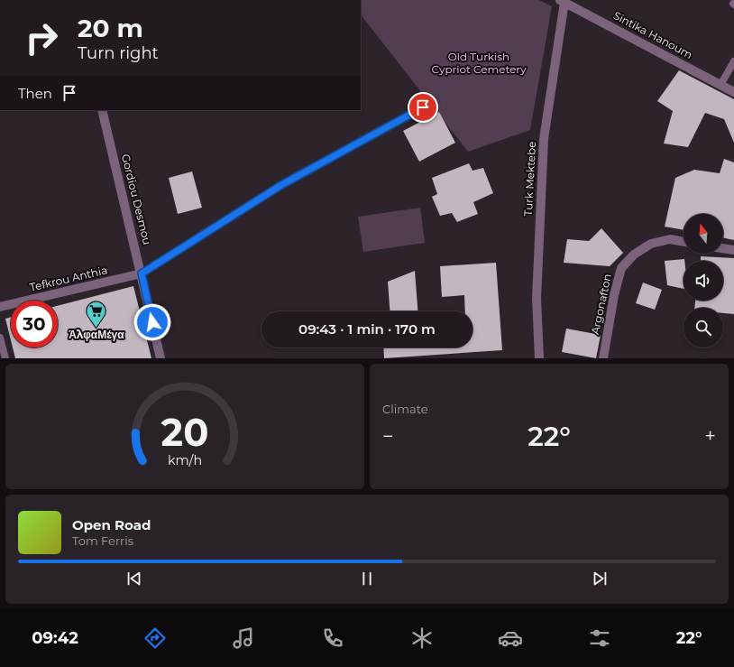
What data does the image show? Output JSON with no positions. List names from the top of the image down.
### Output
{
  "streets": {
    "street": [
      "Sintika Hanoum",
      "Turk Mektebe",
      "Gordiou Desmou",
      "Tefkrou Anthia",
      "Argonafton"
    ]
  },
  "crossings": [
    ["Sintika Hanoum", "Turk Mektebe"],
    ["Gordiou Desmou", "Tefkrou Anthia"]
  ],
  "parks": ["Old Turkish Cypriot Cemetery"],
  "places": {
    "supermarket": ["ΆλφαΜέγα"]
  },
  "north": "top",
  "page": {
    "turn": ["20 m", "Turn right"],
    "then": "Then",
    "limit": "30",
    "trip": "09:43 · 1 min · 170 m",
    "tile": "Climate",
    "heat": ["−", "22°", "+"],
    "song": ["Open Road", "Tom Ferris"],
    "tabs": ["09:42", "22°"],
    "gauge": ["20", "km/h"]
  }
}
